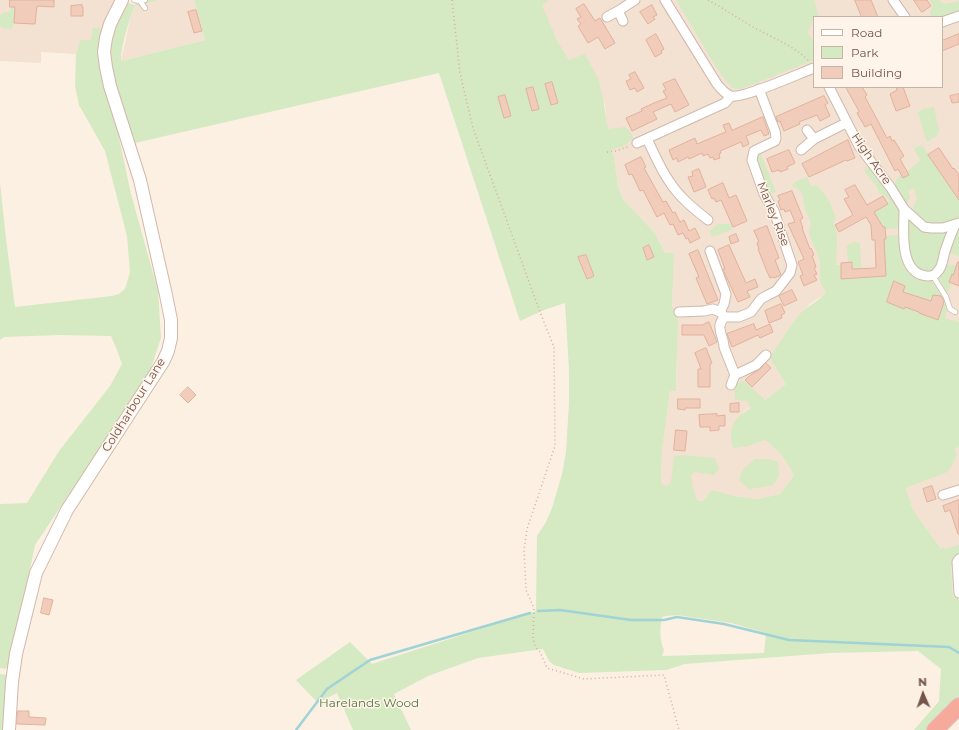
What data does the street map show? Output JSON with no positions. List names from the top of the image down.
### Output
{
  "streets": {
    "street": ["High Acre", "Marley Rise", "Coldharbour Lane"]
  },
  "parks": ["Harelands Wood"],
  "legend": ["Road", "Park", "Building"],
  "north": "top"
}
